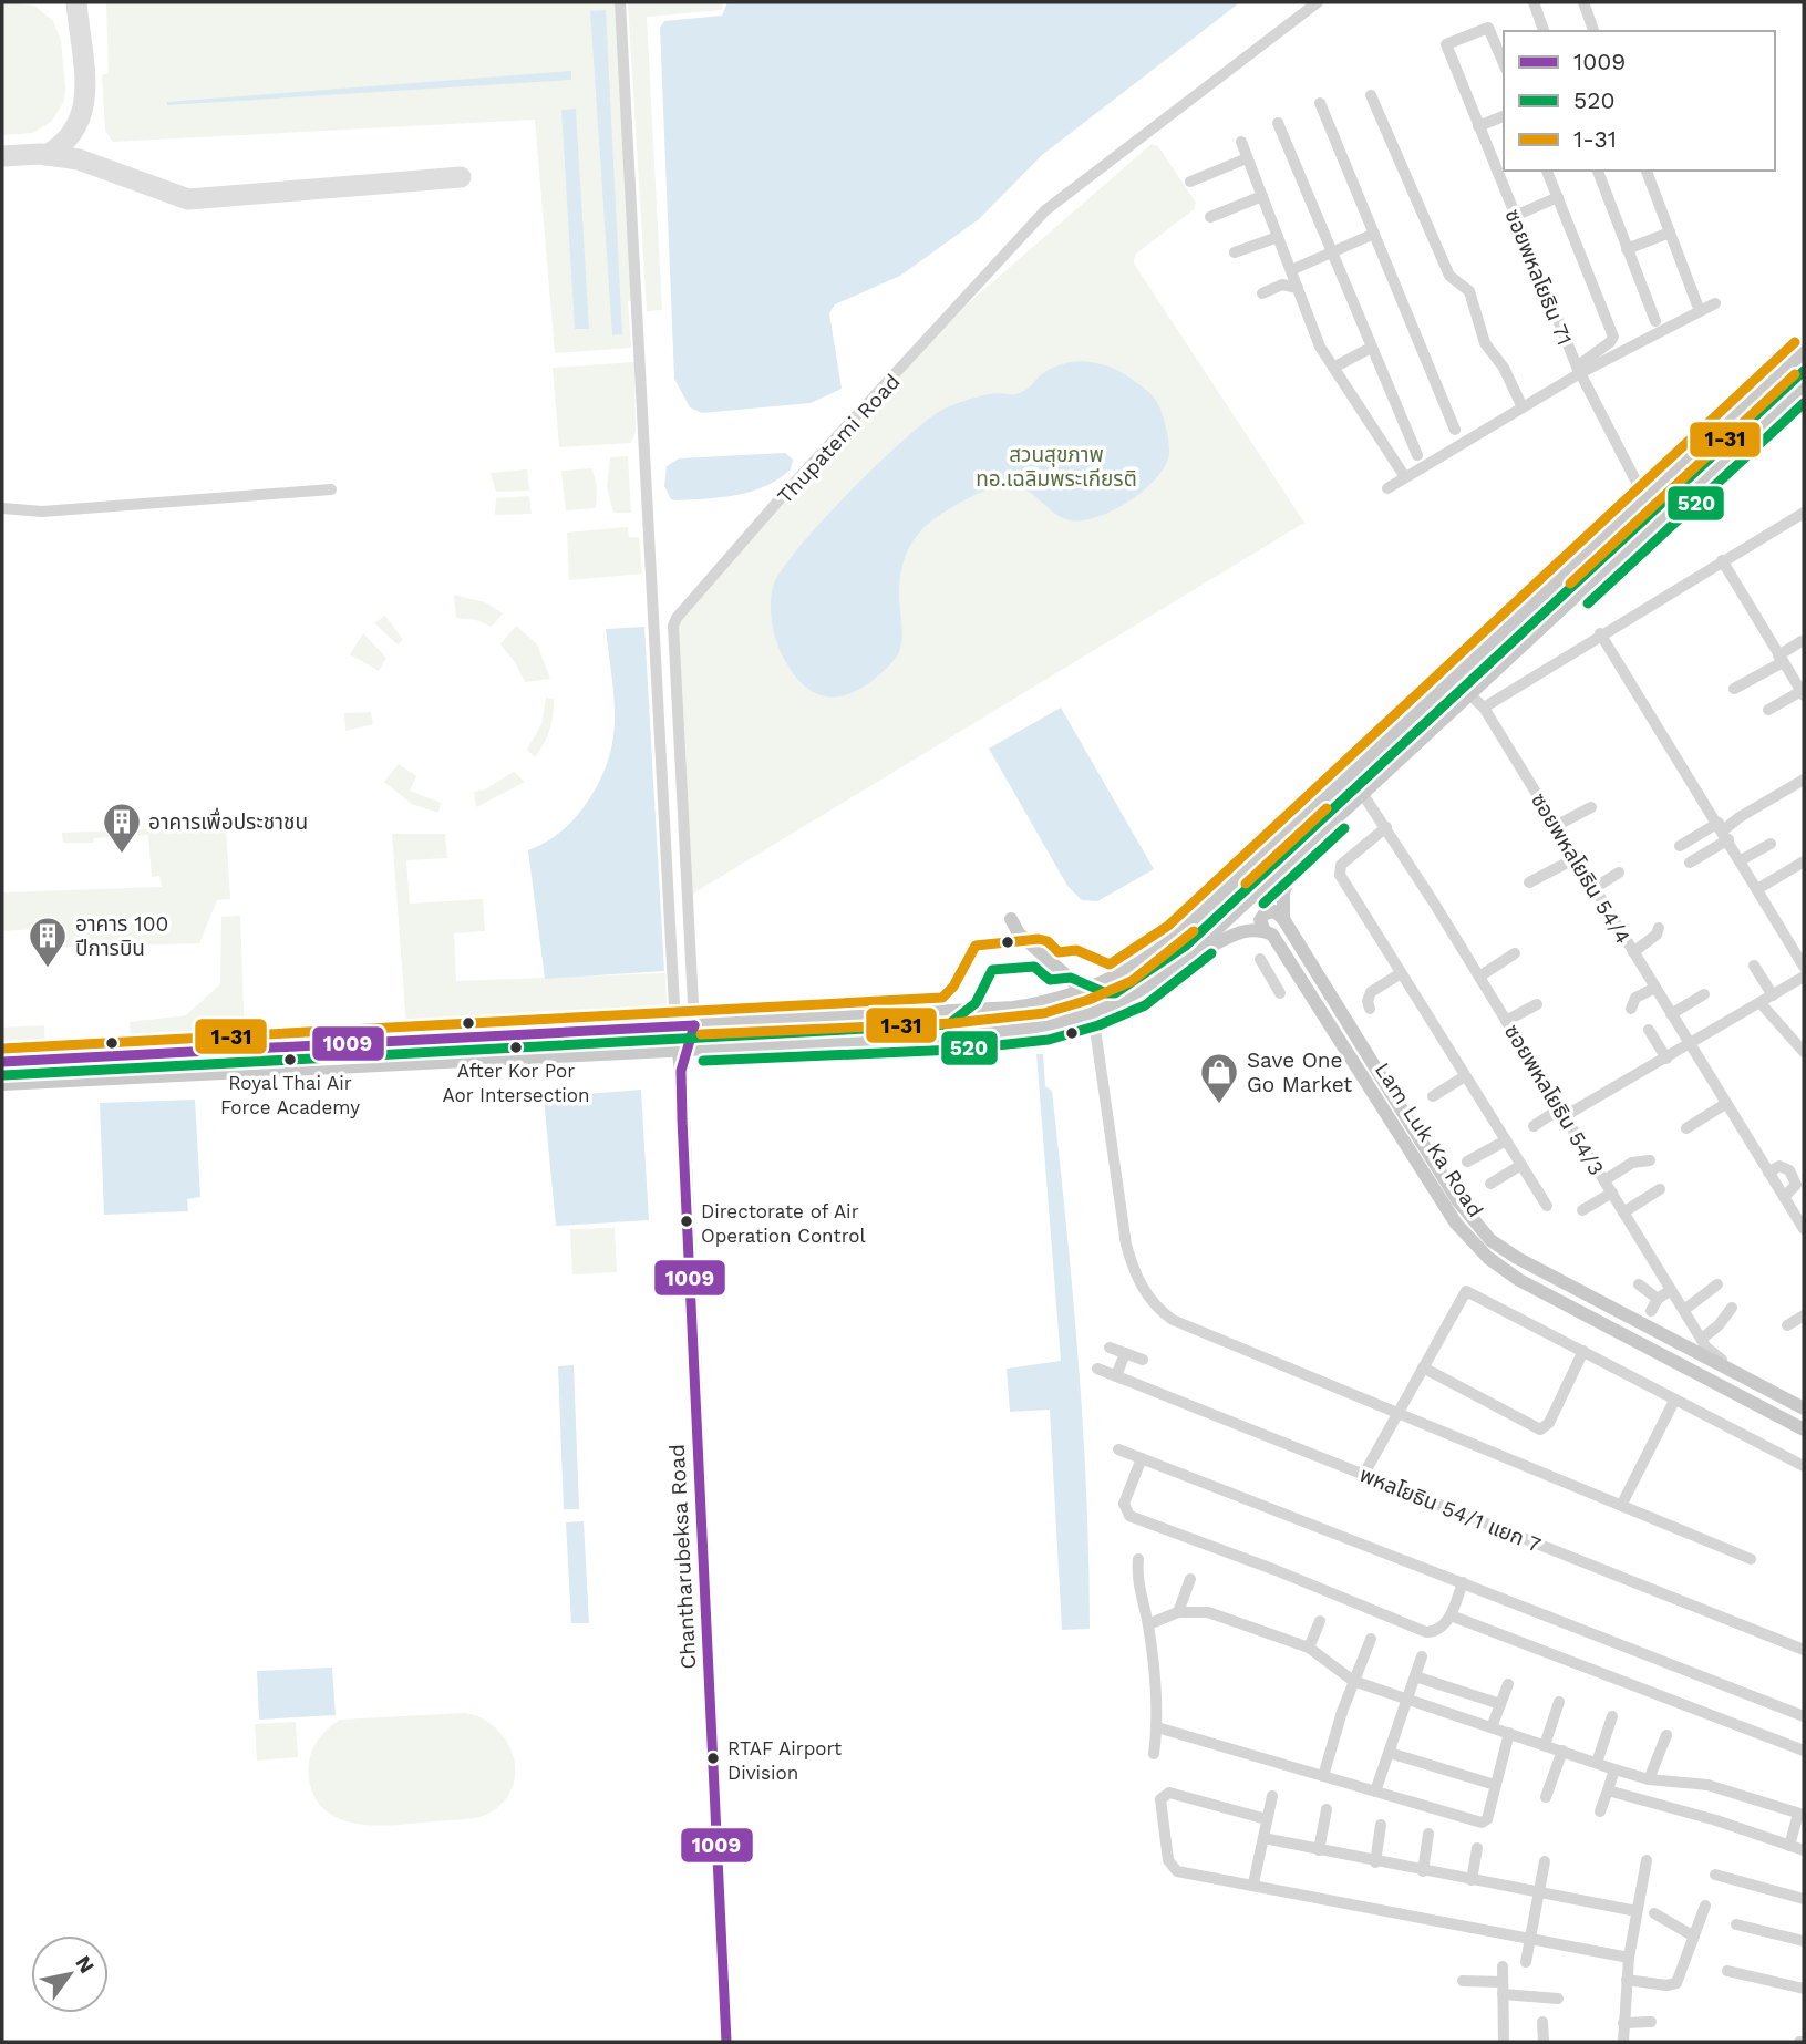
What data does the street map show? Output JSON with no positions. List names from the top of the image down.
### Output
{
  "streets": {
    "main road": ["Lam Luk Ka Road", "Chantharubeksa Road"],
    "street": [
      "ซอยพหลโยธิน 71",
      "Thupatemi Road",
      "ซอยพหลโยธิน 54/4",
      "ซอยพหลโยธิน 54/3",
      "พหลโยธิน 54/1 แยก 7"
    ]
  },
  "crossings": [
    ["Thupatemi Road", "Chantharubeksa Road"]
  ],
  "parks": ["สวนสุขภาพ ทอ.เฉลิมพระเกียรติ"],
  "places": {
    "building": ["อาคารเพื่อประชาชน", "อาคาร 100 ปีการบิน"],
    "other": [
      "After Kor Por Aor Intersection",
      "Royal Thai Air Force Academy",
      "Directorate of Air Operation Control",
      "RTAF Airport Division"
    ],
    "shop": ["Save One Go Market"]
  },
  "lines": ["transit line 1-31", "transit line 520", "transit line 1009"],
  "legend": ["1009", "520", "1-31"],
  "north": "top right"
}
